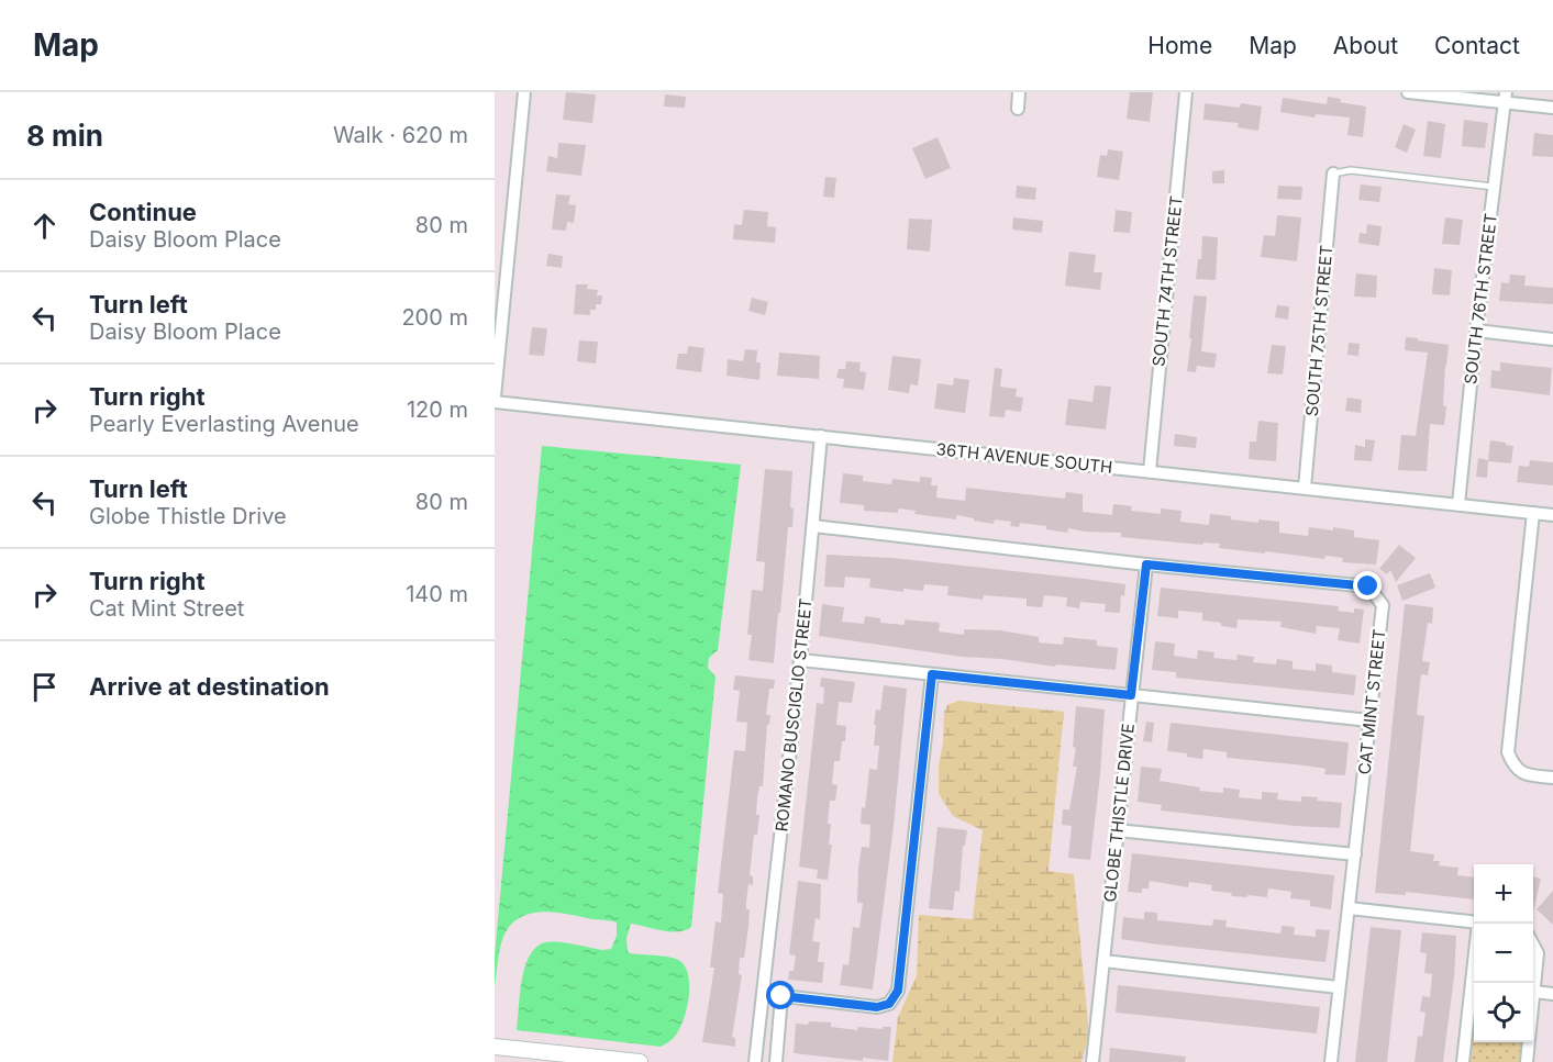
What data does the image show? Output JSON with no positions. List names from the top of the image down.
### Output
{
  "streets": {
    "street": [
      "SOUTH 74TH STREET",
      "SOUTH 76TH STREET",
      "SOUTH 75TH STREET",
      "36TH AVENUE SOUTH",
      "CAT MINT STREET",
      "ROMANO BUSCIGLIO STREET",
      "GLOBE THISTLE DRIVE"
    ]
  },
  "crossings": [
    ["SOUTH 74TH STREET", "36TH AVENUE SOUTH"],
    ["SOUTH 76TH STREET", "36TH AVENUE SOUTH"],
    ["SOUTH 75TH STREET", "36TH AVENUE SOUTH"],
    ["36TH AVENUE SOUTH", "ROMANO BUSCIGLIO STREET"],
    ["CAT MINT STREET", "ROMANO BUSCIGLIO STREET"],
    ["CAT MINT STREET", "GLOBE THISTLE DRIVE"]
  ],
  "page": {
    "header": "Map",
    "nav": [
      "Home",
      "Map",
      "About",
      "Contact"
    ],
    "heading": ["8 min", "Walk · 620 m"],
    "list": [
      ["Continue", "Daisy Bloom Place", "80 m"],
      ["Turn left", "Daisy Bloom Place", "200 m"],
      ["Turn right", "Pearly Everlasting Avenue", "120 m"],
      ["Turn left", "Globe Thistle Drive", "80 m"],
      ["Turn right", "Cat Mint Street", "140 m"],
      "Arrive at destination"
    ],
    "map_buttons": ["+", "−"]
  }
}
